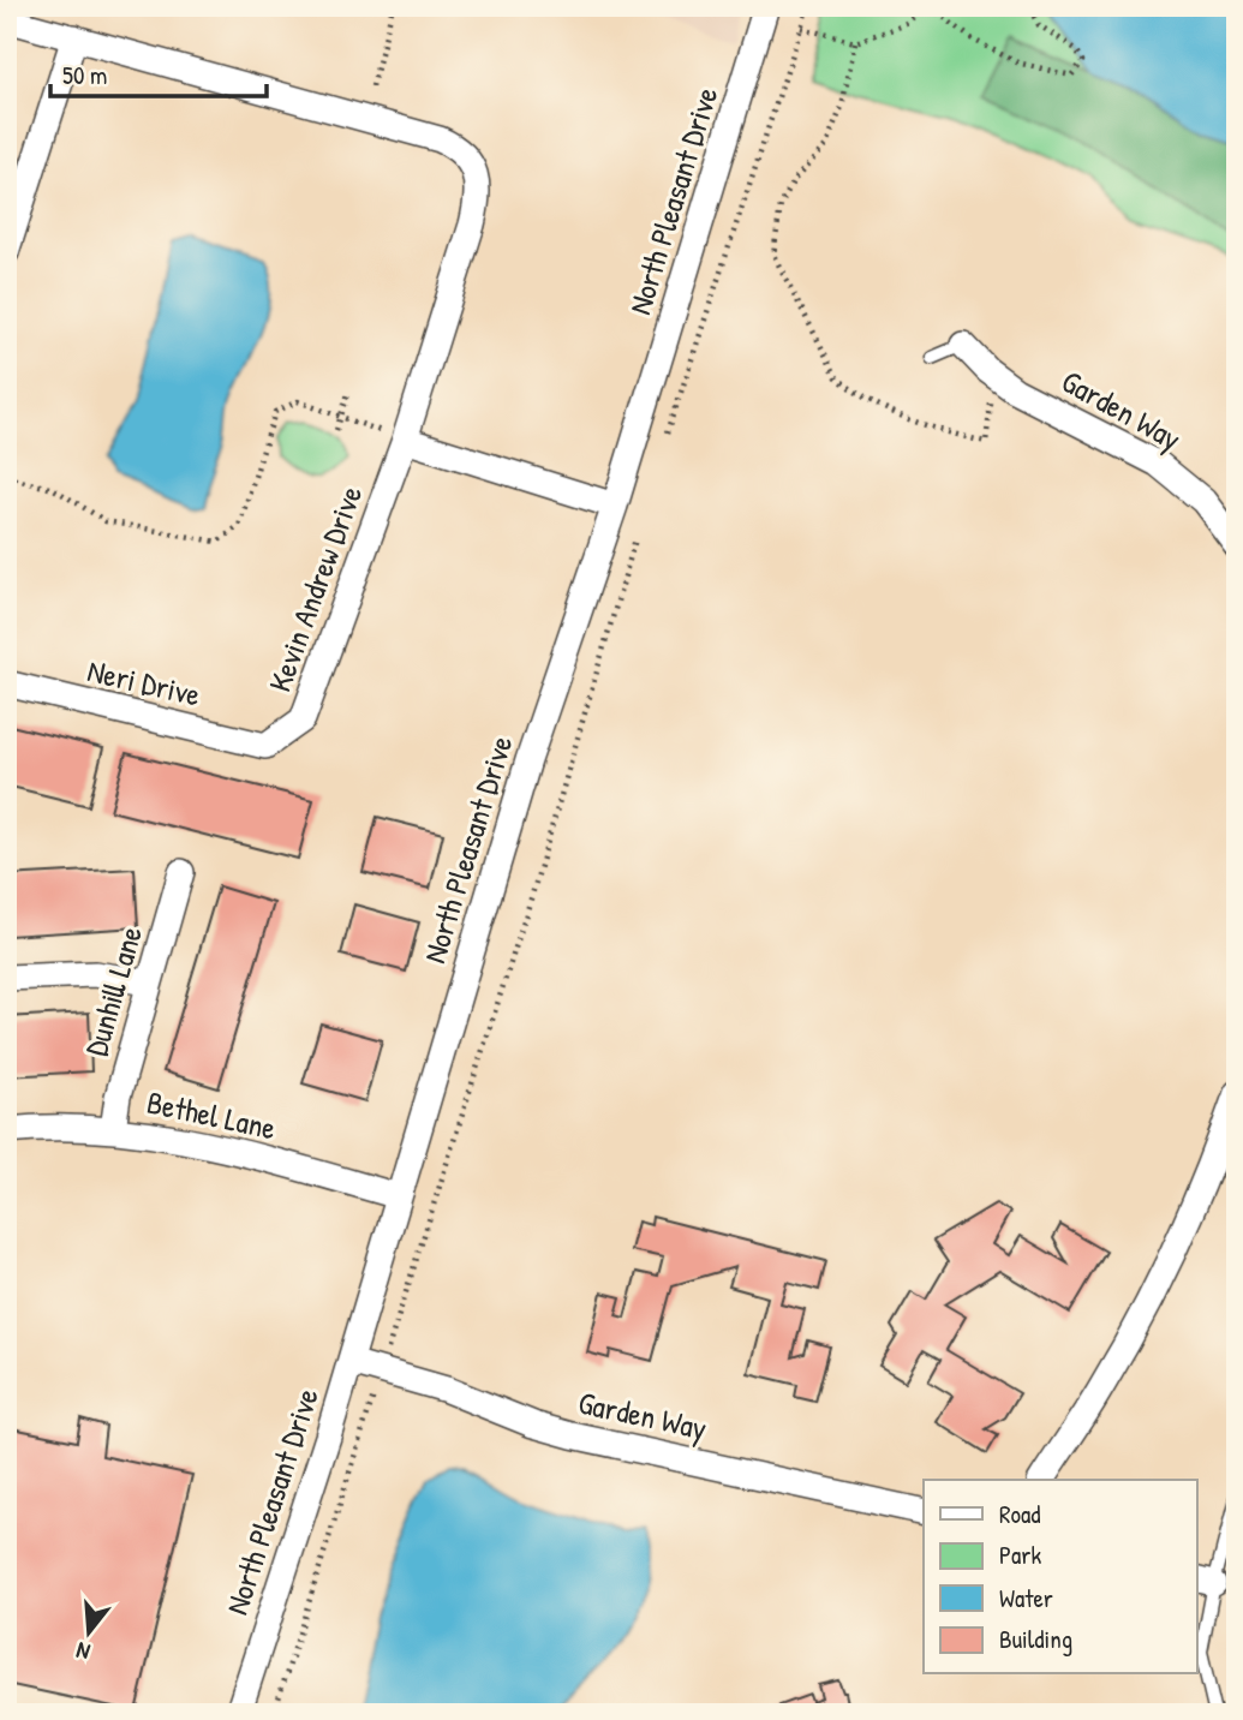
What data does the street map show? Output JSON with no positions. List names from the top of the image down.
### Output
{
  "streets": {
    "street": [
      "North Pleasant Drive",
      "Garden Way",
      "Kevin Andrew Drive",
      "Neri Drive",
      "Dunhill Lane",
      "Bethel Lane"
    ]
  },
  "crossings": [
    ["North Pleasant Drive", "Garden Way"],
    ["North Pleasant Drive", "Bethel Lane"],
    ["Kevin Andrew Drive", "Neri Drive"],
    ["Dunhill Lane", "Bethel Lane"]
  ],
  "legend": [
    "Road",
    "Park",
    "Water",
    "Building"
  ],
  "scale_bar": "50 m",
  "north": "bottom"
}
